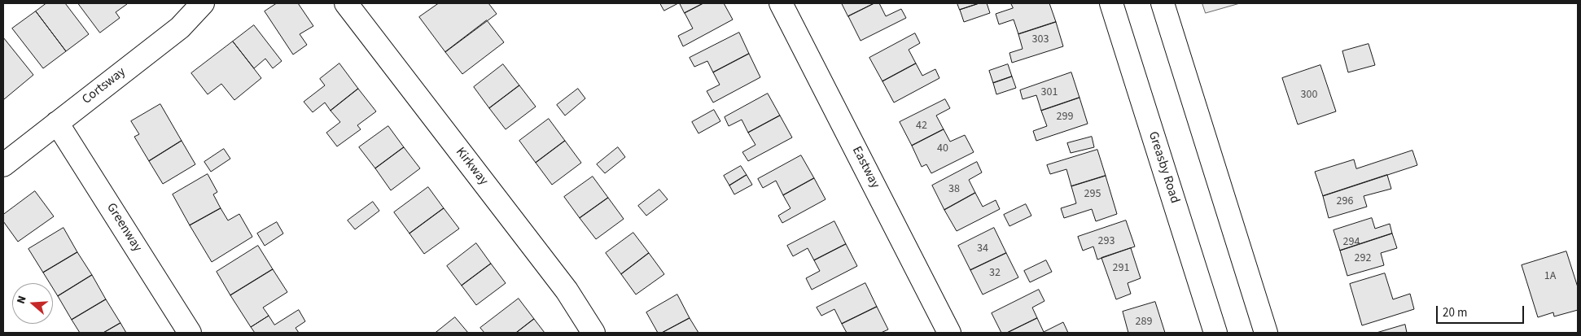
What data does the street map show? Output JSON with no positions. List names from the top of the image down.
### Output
{
  "streets": {
    "street": [
      "Cortsway",
      "Kirkway",
      "Eastway",
      "Greasby Road",
      "Greenway"
    ]
  },
  "crossings": [
    ["Cortsway", "Greenway"]
  ],
  "house_numbers": [
    "303",
    "301",
    "300",
    "299",
    "42",
    "40",
    "38",
    "295",
    "296",
    "293",
    "294",
    "34",
    "292",
    "291",
    "32",
    "1A",
    "289"
  ],
  "scale_bar": "20 m",
  "north": "left"
}
